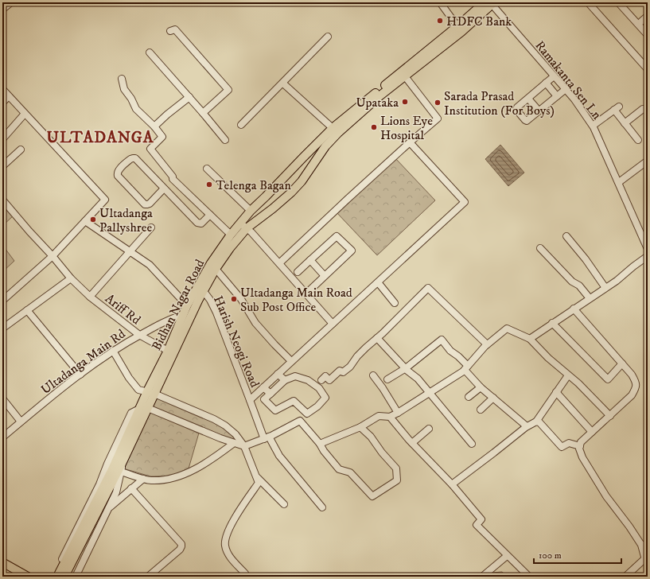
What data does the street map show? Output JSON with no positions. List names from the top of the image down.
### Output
{
  "streets": {
    "main road": ["Bidhan Nagar Road"],
    "street": [
      "Ramakanta Sen Ln",
      "Ariff Rd",
      "Harish Neogi Road",
      "Ultadanga Main Rd"
    ]
  },
  "crossings": [
    ["Ramakanta Sen Ln", "Bidhan Nagar Road"],
    ["Bidhan Nagar Road", "Ariff Rd"],
    ["Bidhan Nagar Road", "Harish Neogi Road"],
    ["Bidhan Nagar Road", "Ultadanga Main Rd"],
    ["Ariff Rd", "Ultadanga Main Rd"]
  ],
  "districts": ["ULTADANGA"],
  "places": [
    "HDFC Bank",
    "Upataka",
    "Sarada Prasad Institution (For Boys)",
    "Lions Eye Hospital",
    "Telenga Bagan",
    "Ultadanga Pallyshree",
    "Ultadanga Main Road Sub Post Office"
  ],
  "scale_bar": "100 m"
}
